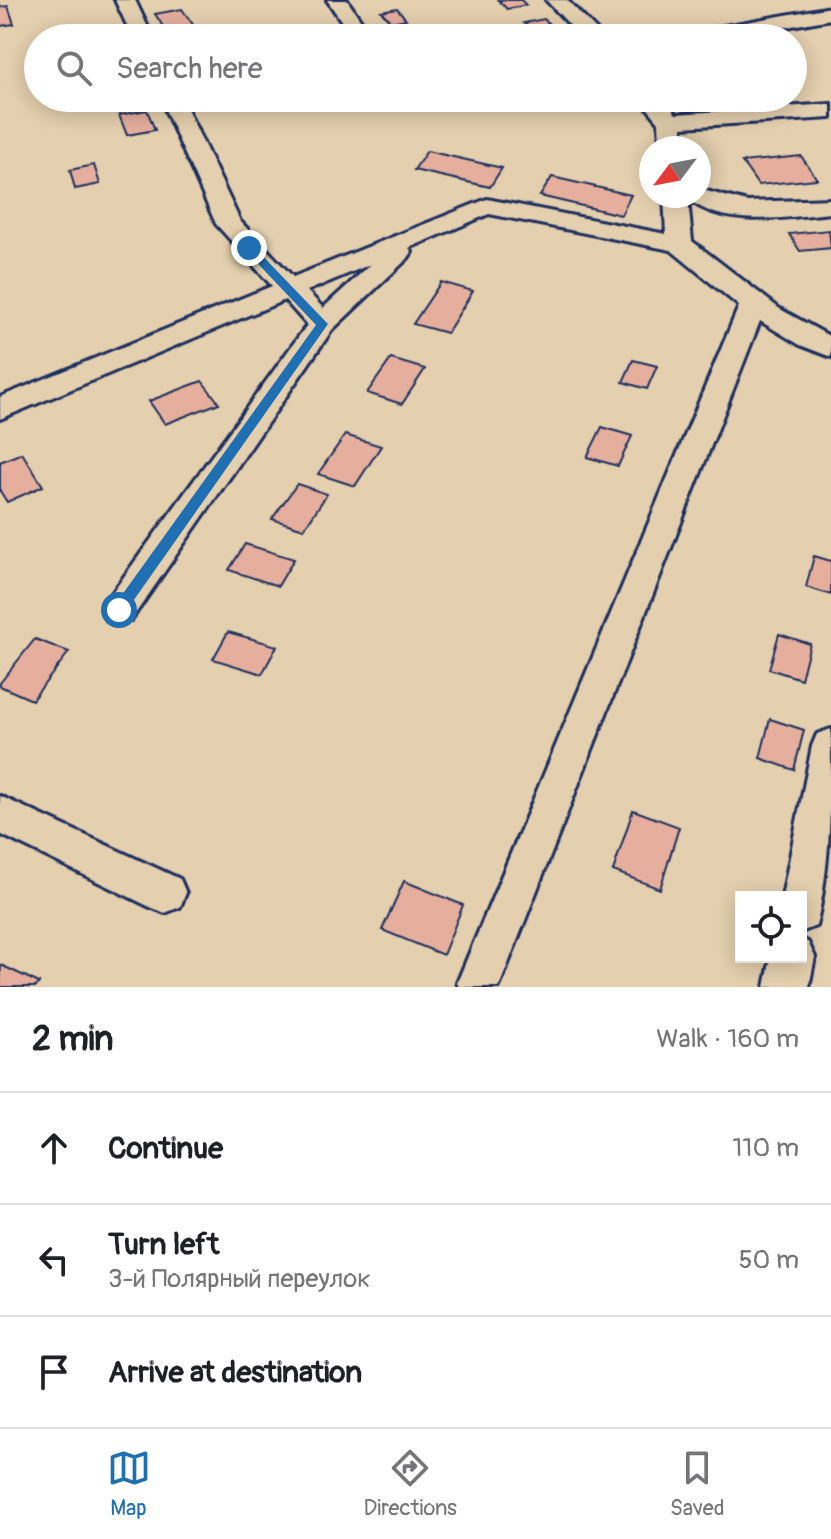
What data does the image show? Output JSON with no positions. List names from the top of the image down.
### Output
{
  "north": "bottom left",
  "page": {
    "search": "Search here",
    "heading": ["2 min", "Walk · 160 m"],
    "list": [
      ["Continue", "110 m"],
      ["Turn left", "3-й Полярный переулок", "50 m"],
      "Arrive at destination"
    ],
    "nav": ["Map", "Directions", "Saved"]
  }
}
